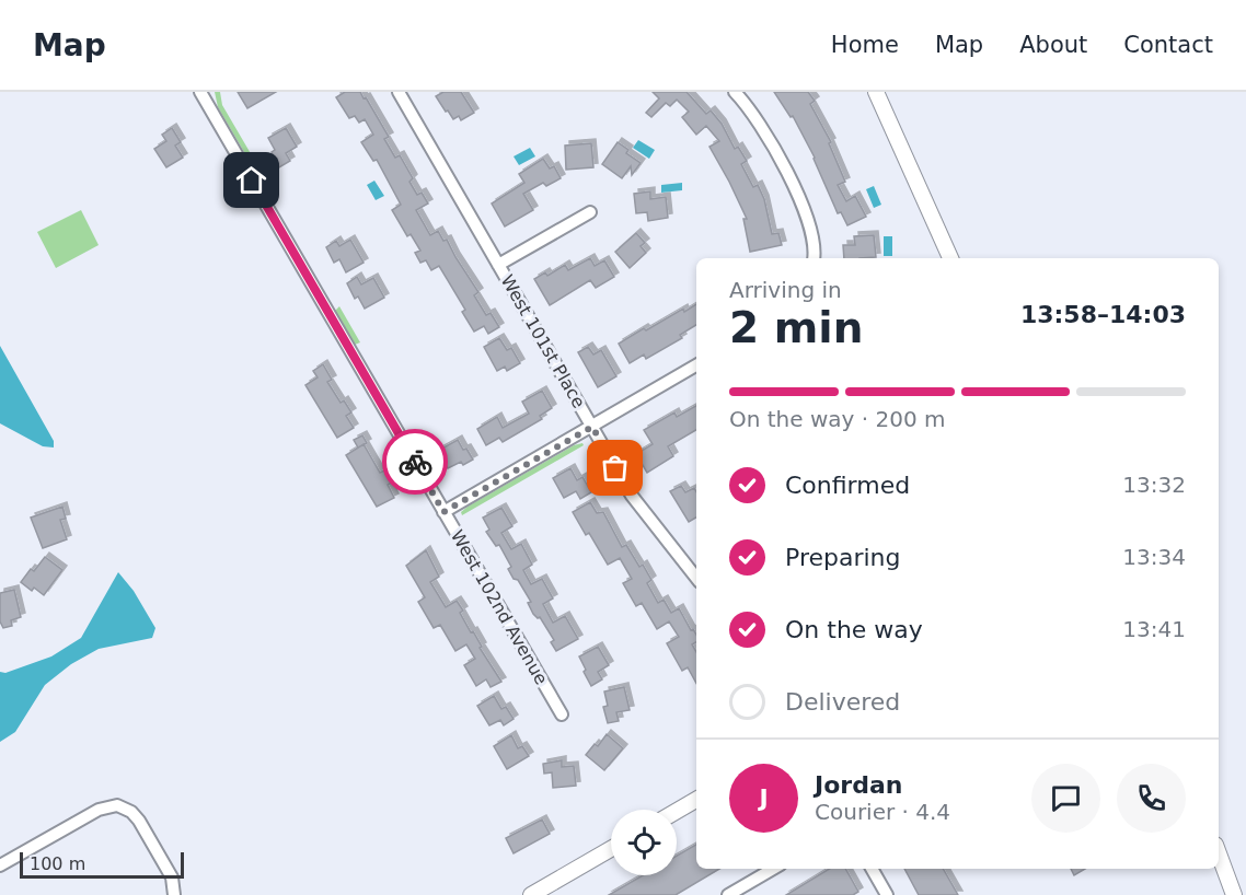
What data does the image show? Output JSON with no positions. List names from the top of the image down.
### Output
{
  "streets": {
    "street": ["West 101st Place", "West 102nd Avenue"]
  },
  "scale_bar": "100 m",
  "page": {
    "header": "Map",
    "nav": [
      "Home",
      "Map",
      "About",
      "Contact"
    ],
    "heading": ["2 min", "Arriving in", "13:58–14:03"],
    "panel": ["Jordan", "Courier · 4.4"],
    "bar": "On the way · 200 m",
    "list": [
      ["Confirmed", "13:32"],
      ["Preparing", "13:34"],
      ["On the way", "13:41"],
      "Delivered"
    ],
    "round": "J",
    "scale": "100 m"
  }
}
